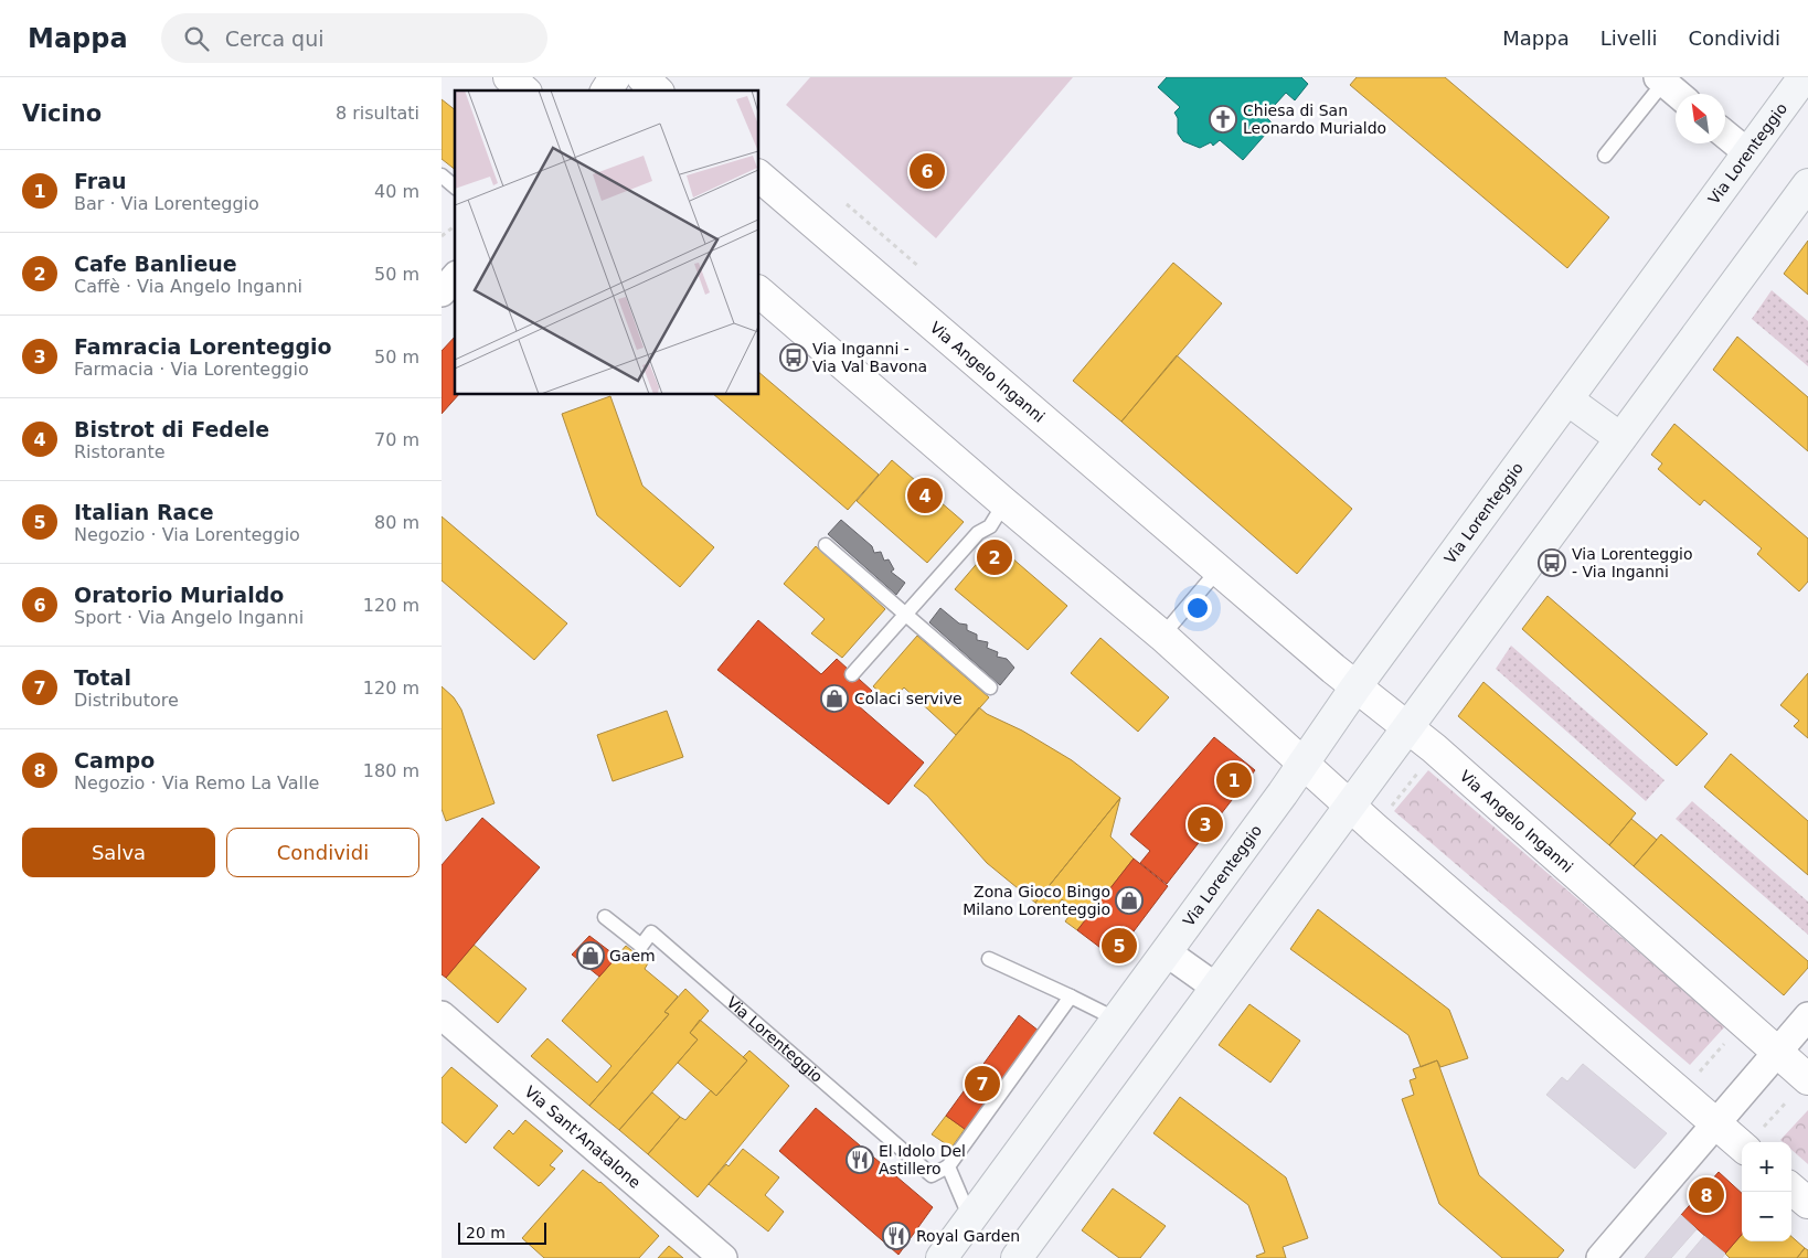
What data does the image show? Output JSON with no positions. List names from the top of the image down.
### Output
{
  "streets": {
    "main road": ["Via Lorenteggio"],
    "street": ["Via Angelo Inganni", "Via Sant'Anatalone"]
  },
  "crossings": [
    ["Via Lorenteggio", "Via Angelo Inganni"]
  ],
  "places": {
    "church": ["Chiesa di San Leonardo Murialdo"],
    "bus stop": ["Via Inganni - Via Val Bavona", "Via Lorenteggio - Via Inganni"],
    "shop": ["Colaci servive", "Zona Gioco Bingo Milano Lorenteggio", "Gaem"],
    "restaurant": ["El Idolo Del Astillero", "Royal Garden"]
  },
  "scale_bar": "20 m",
  "north": "top left",
  "page": {
    "header": "Mappa",
    "search": "Cerca qui",
    "nav": ["Mappa", "Livelli", "Condividi"],
    "heading": ["Vicino", "8 risultati"],
    "list": [
      {
        "mark": "1",
        "name": "Frau",
        "note": "Bar · Via Lorenteggio",
        "value": "40 m"
      },
      {
        "mark": "2",
        "name": "Cafe Banlieue",
        "note": "Caffè · Via Angelo Inganni",
        "value": "50 m"
      },
      {
        "mark": "3",
        "name": "Famracia Lorenteggio",
        "note": "Farmacia · Via Lorenteggio",
        "value": "50 m"
      },
      {
        "mark": "4",
        "name": "Bistrot di Fedele",
        "note": "Ristorante",
        "value": "70 m"
      },
      {
        "mark": "5",
        "name": "Italian Race",
        "note": "Negozio · Via Lorenteggio",
        "value": "80 m"
      },
      {
        "mark": "6",
        "name": "Oratorio Murialdo",
        "note": "Sport · Via Angelo Inganni",
        "value": "120 m"
      },
      {
        "mark": "7",
        "name": "Total",
        "note": "Distributore",
        "value": "120 m"
      },
      {
        "mark": "8",
        "name": "Campo",
        "note": "Negozio · Via Remo La Valle",
        "value": "180 m"
      }
    ],
    "pins": [
      "6",
      "4",
      "2",
      "1",
      "3",
      "5",
      "7",
      "8"
    ],
    "buttons": ["Salva", "Condividi"],
    "map_buttons": ["+", "−"],
    "scale": "20 m"
  }
}
